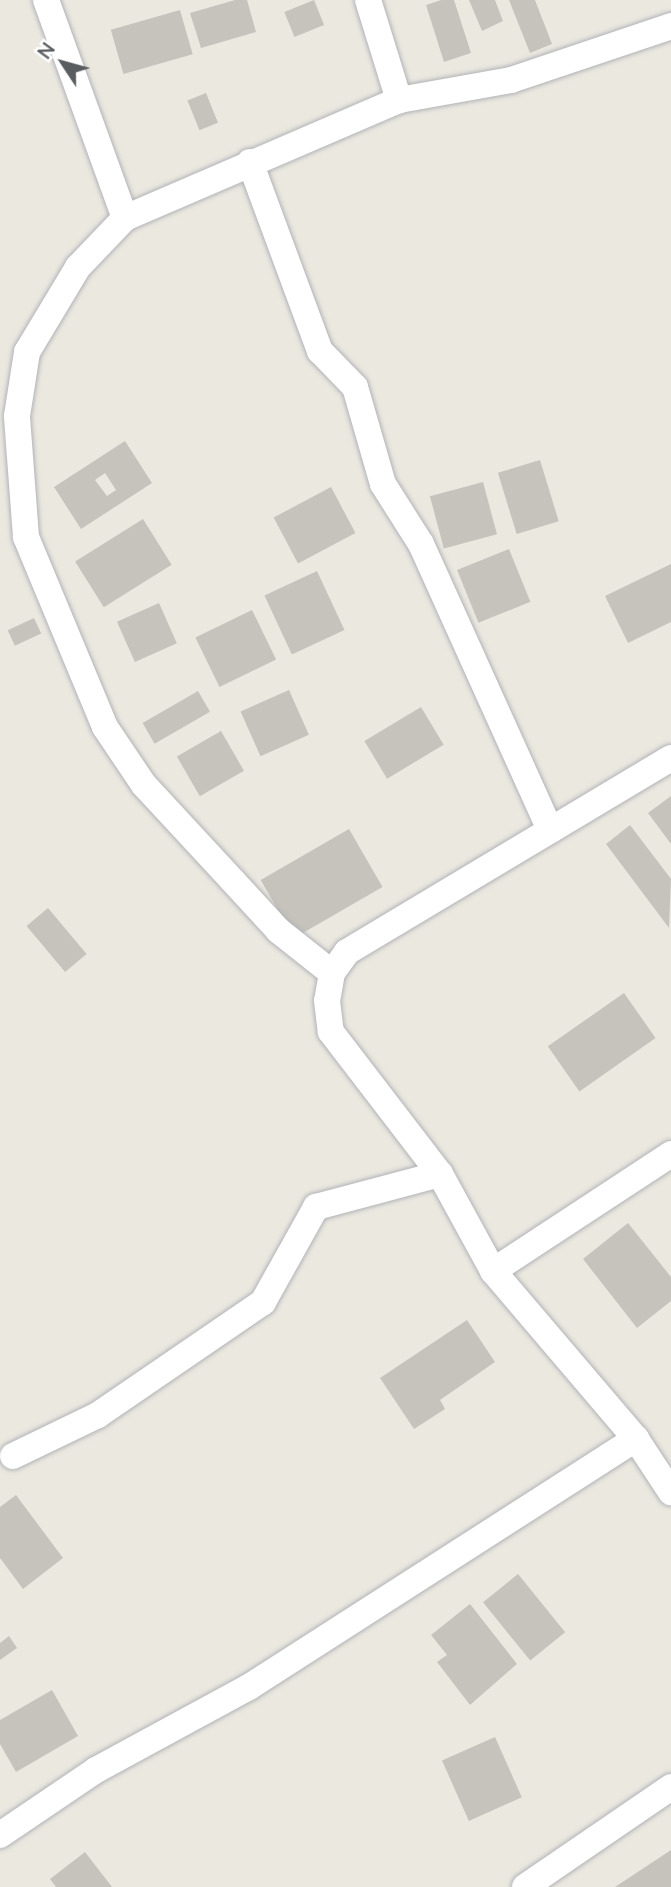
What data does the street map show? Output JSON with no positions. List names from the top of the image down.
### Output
{
  "north": "top left"
}
